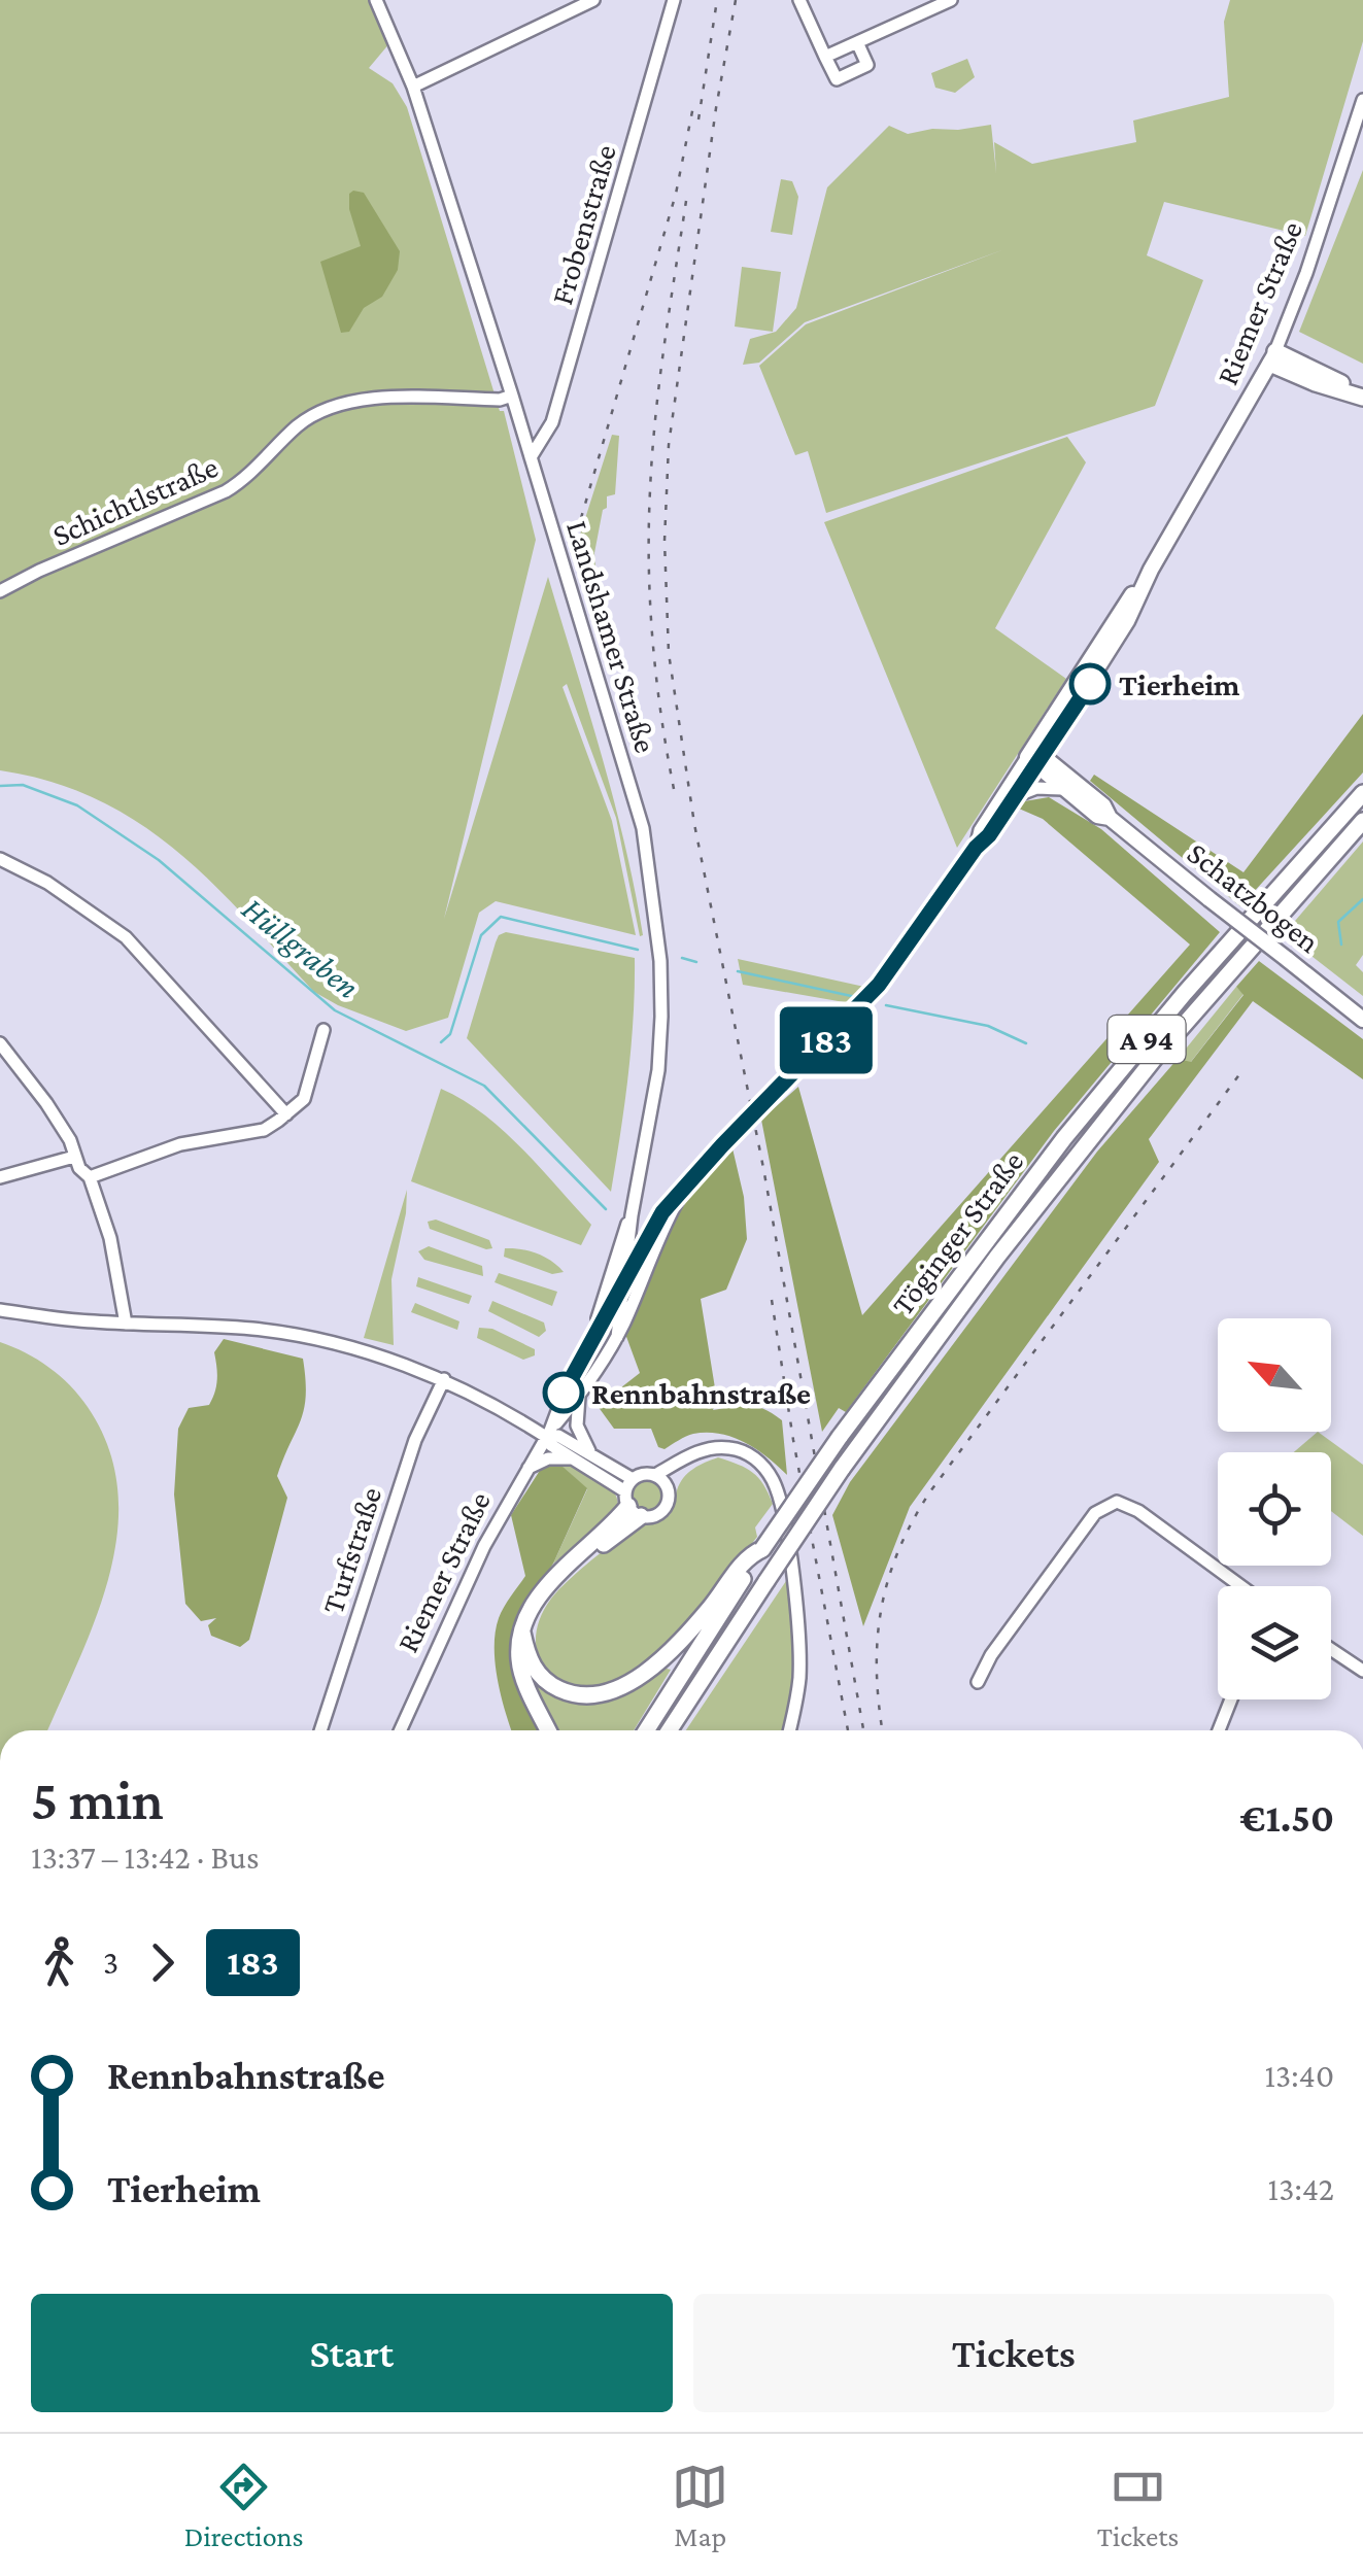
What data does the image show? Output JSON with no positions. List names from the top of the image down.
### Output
{
  "streets": {
    "highway": ["A 94", "Töginger Straße"],
    "main road": ["Riemer Straße", "Schatzbogen"],
    "street": [
      "Frobenstraße",
      "Schichtlstraße",
      "Landshamer Straße",
      "Turfstraße"
    ]
  },
  "crossings": [
    ["Frobenstraße", "Landshamer Straße"],
    ["Riemer Straße", "Landshamer Straße"],
    ["Riemer Straße", "Schatzbogen"],
    ["Schichtlstraße", "Landshamer Straße"]
  ],
  "water": ["Hüllgraben"],
  "places": ["Tierheim", "Rennbahnstraße"],
  "lines": ["bus line 183"],
  "north": "top left",
  "page": {
    "on_map": "183",
    "heading": ["5 min", "13:37 – 13:42 · Bus", "€1.50"],
    "legs": ["3", "183"],
    "list": [
      {
        "name": "Rennbahnstraße",
        "value": "13:40"
      },
      {
        "name": "Tierheim",
        "value": "13:42"
      }
    ],
    "buttons": ["Start", "Tickets"],
    "tabs": ["Directions", "Map", "Tickets"]
  }
}
